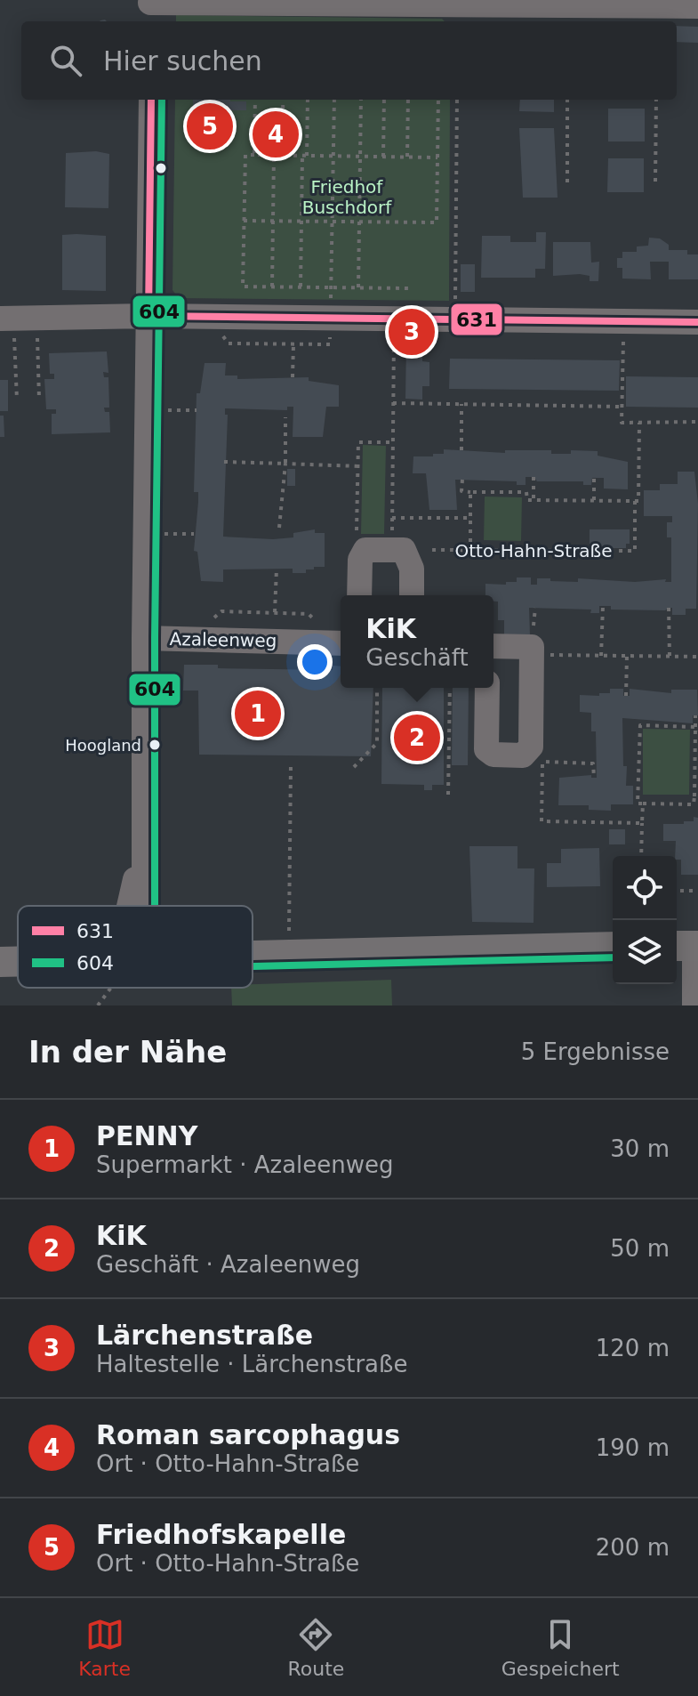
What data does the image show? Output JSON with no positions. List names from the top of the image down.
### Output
{
  "streets": {
    "street": ["Azaleenweg"],
    "path": ["Otto-Hahn-Straße"]
  },
  "parks": ["Friedhof Buschdorf"],
  "places": ["Hoogland"],
  "lines": ["transit line 631", "transit line 604"],
  "legend": ["631", "604"],
  "page": {
    "search": "Hier suchen",
    "pins": [
      "5",
      "4",
      "3",
      "1",
      "2"
    ],
    "popup": ["KiK", "Geschäft"],
    "heading": ["In der Nähe", "5 Ergebnisse"],
    "list": [
      {
        "mark": "1",
        "name": "PENNY",
        "note": "Supermarkt · Azaleenweg",
        "value": "30 m"
      },
      {
        "mark": "2",
        "name": "KiK",
        "note": "Geschäft · Azaleenweg",
        "value": "50 m"
      },
      {
        "mark": "3",
        "name": "Lärchenstraße",
        "note": "Haltestelle · Lärchenstraße",
        "value": "120 m"
      },
      {
        "mark": "4",
        "name": "Roman sarcophagus",
        "note": "Ort · Otto-Hahn-Straße",
        "value": "190 m"
      },
      {
        "mark": "5",
        "name": "Friedhofskapelle",
        "note": "Ort · Otto-Hahn-Straße",
        "value": "200 m"
      }
    ],
    "nav": ["Karte", "Route", "Gespeichert"]
  }
}
